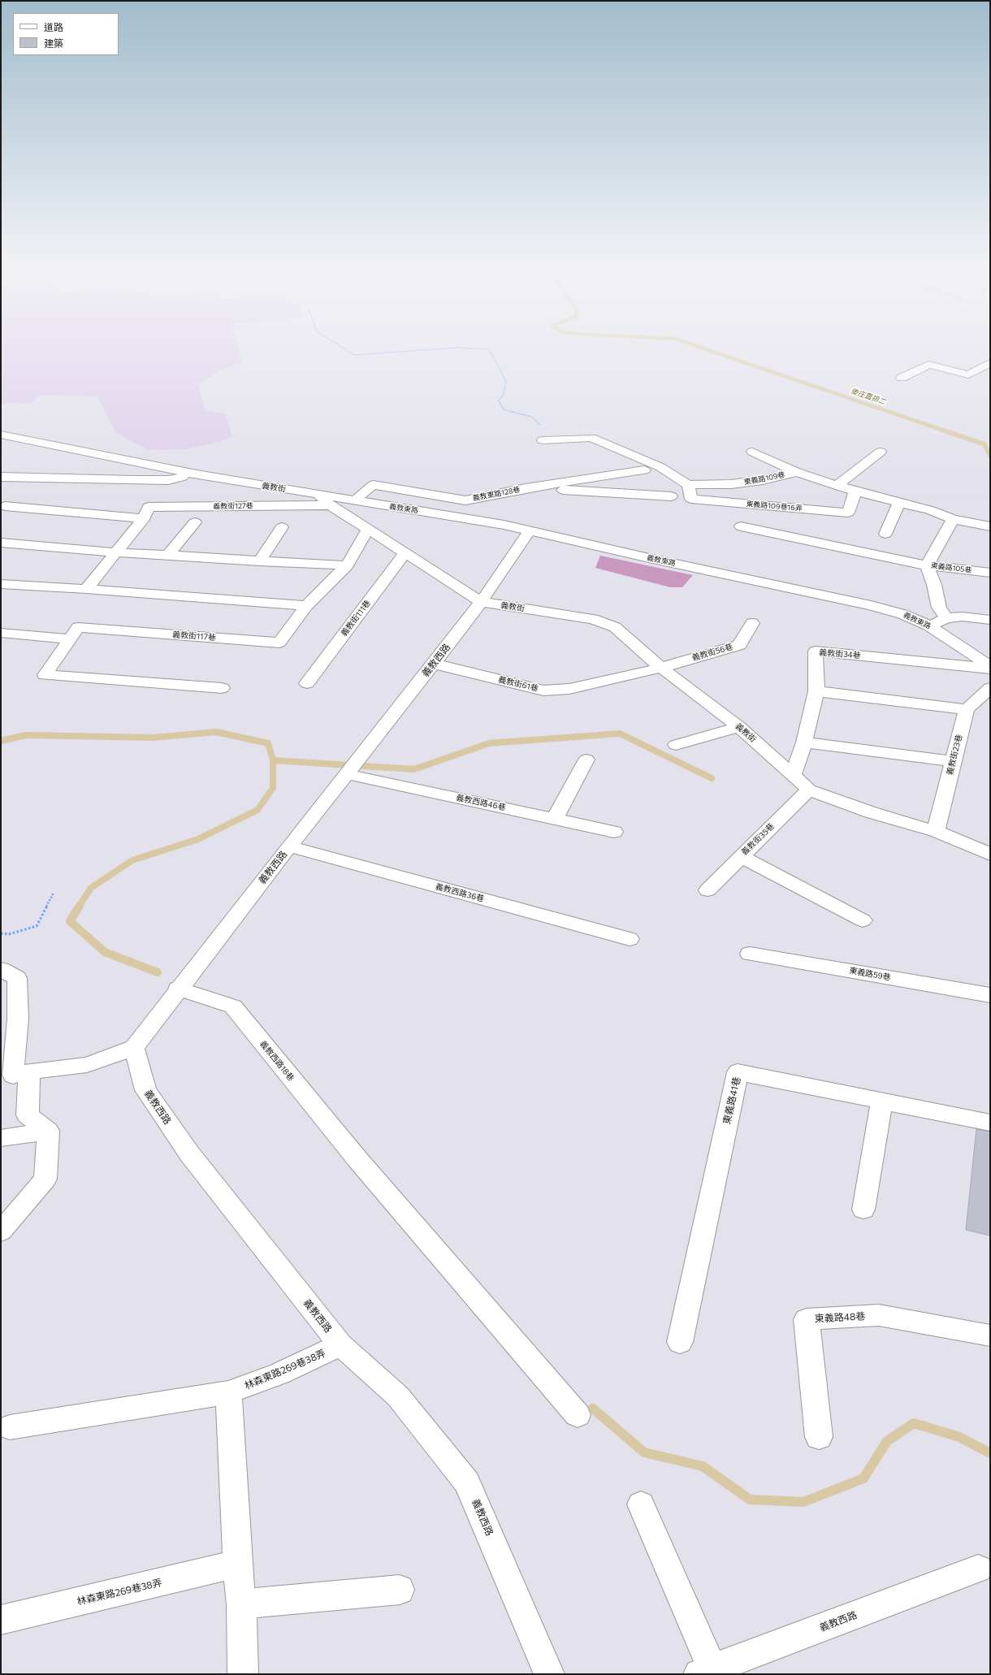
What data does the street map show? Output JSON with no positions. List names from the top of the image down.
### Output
{
  "streets": {
    "street": [
      "東義路109巷",
      "義教街",
      "義教東路128巷",
      "義教街127巷",
      "東義路109巷16弄",
      "義教東路",
      "東義路105巷",
      "義教街111巷",
      "義教街117巷",
      "義教街56巷",
      "義教街34巷",
      "義教西路",
      "義教街61巷",
      "義教街23巷",
      "義教西路46巷",
      "義教街35巷",
      "義教西路36巷",
      "東義路59巷",
      "義教西路18巷",
      "東義路41巷",
      "東義路48巷",
      "林森東路269巷38弄"
    ]
  },
  "crossings": [
    ["東義路109巷", "東義路109巷16弄"],
    ["義教街", "義教街127巷"],
    ["義教街", "義教東路"],
    ["義教街", "義教街111巷"],
    ["義教街", "義教街117巷"],
    ["義教街", "義教街56巷"],
    ["義教街", "義教街34巷"],
    ["義教街", "義教西路"],
    ["義教街", "義教街61巷"],
    ["義教街", "義教街23巷"],
    ["義教街", "義教街35巷"],
    ["義教東路128巷", "義教東路"],
    ["義教東路", "義教西路"],
    ["義教街56巷", "義教街61巷"],
    ["義教西路", "義教街61巷"],
    ["義教西路", "義教西路46巷"],
    ["義教西路", "義教西路36巷"],
    ["義教西路", "義教西路18巷"],
    ["義教西路", "林森東路269巷38弄"]
  ],
  "water": ["後庄直排二"],
  "legend": ["道路", "建築"]
}
